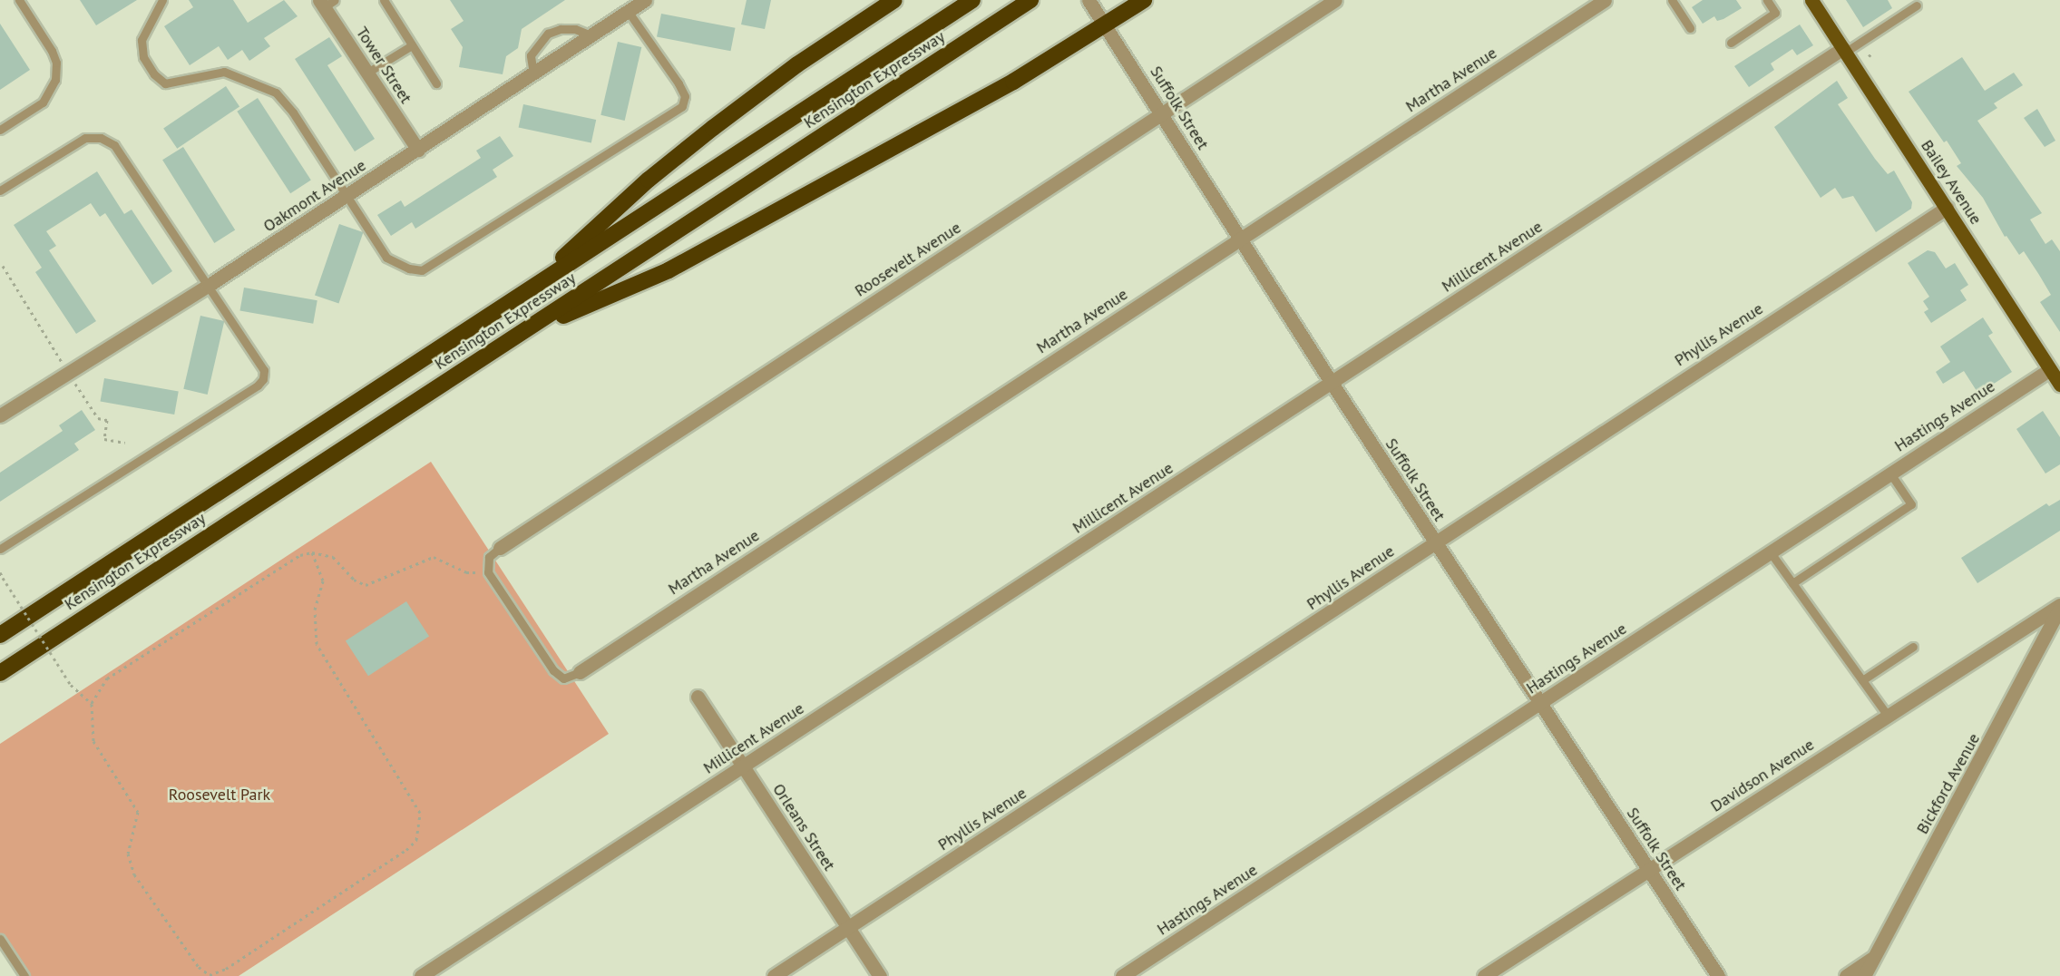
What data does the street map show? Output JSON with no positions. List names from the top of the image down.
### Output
{
  "streets": {
    "highway": ["Kensington Expressway"],
    "main road": ["Bailey Avenue"],
    "street": [
      "Tower Street",
      "Martha Avenue",
      "Suffolk Street",
      "Oakmont Avenue",
      "Millicent Avenue",
      "Roosevelt Avenue",
      "Phyllis Avenue",
      "Hastings Avenue",
      "Davidson Avenue",
      "Bickford Avenue",
      "Orleans Street"
    ]
  },
  "crossings": [
    ["Tower Street", "Oakmont Avenue"],
    ["Martha Avenue", "Suffolk Street"],
    ["Suffolk Street", "Millicent Avenue"],
    ["Suffolk Street", "Roosevelt Avenue"],
    ["Suffolk Street", "Phyllis Avenue"],
    ["Suffolk Street", "Hastings Avenue"],
    ["Suffolk Street", "Davidson Avenue"],
    ["Bailey Avenue", "Millicent Avenue"],
    ["Bailey Avenue", "Phyllis Avenue"],
    ["Bailey Avenue", "Hastings Avenue"],
    ["Millicent Avenue", "Orleans Street"],
    ["Phyllis Avenue", "Orleans Street"],
    ["Davidson Avenue", "Bickford Avenue"]
  ],
  "parks": ["Roosevelt Park"]
}
